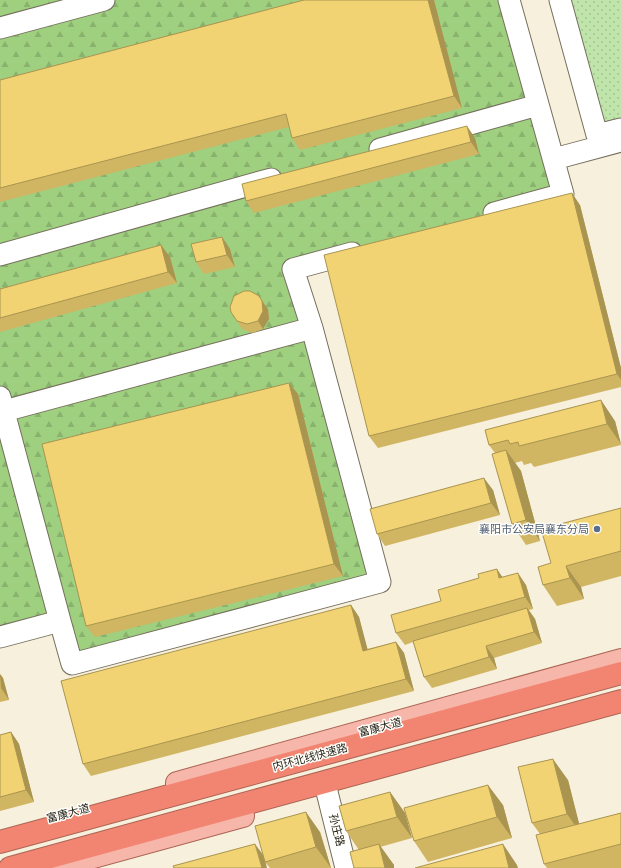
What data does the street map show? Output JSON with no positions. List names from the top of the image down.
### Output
{
  "streets": {
    "highway": ["内环北线快速路"],
    "main road": ["富康大道"],
    "street": ["孙庄路"]
  },
  "places": ["襄阳市公安局襄东分局"]
}
